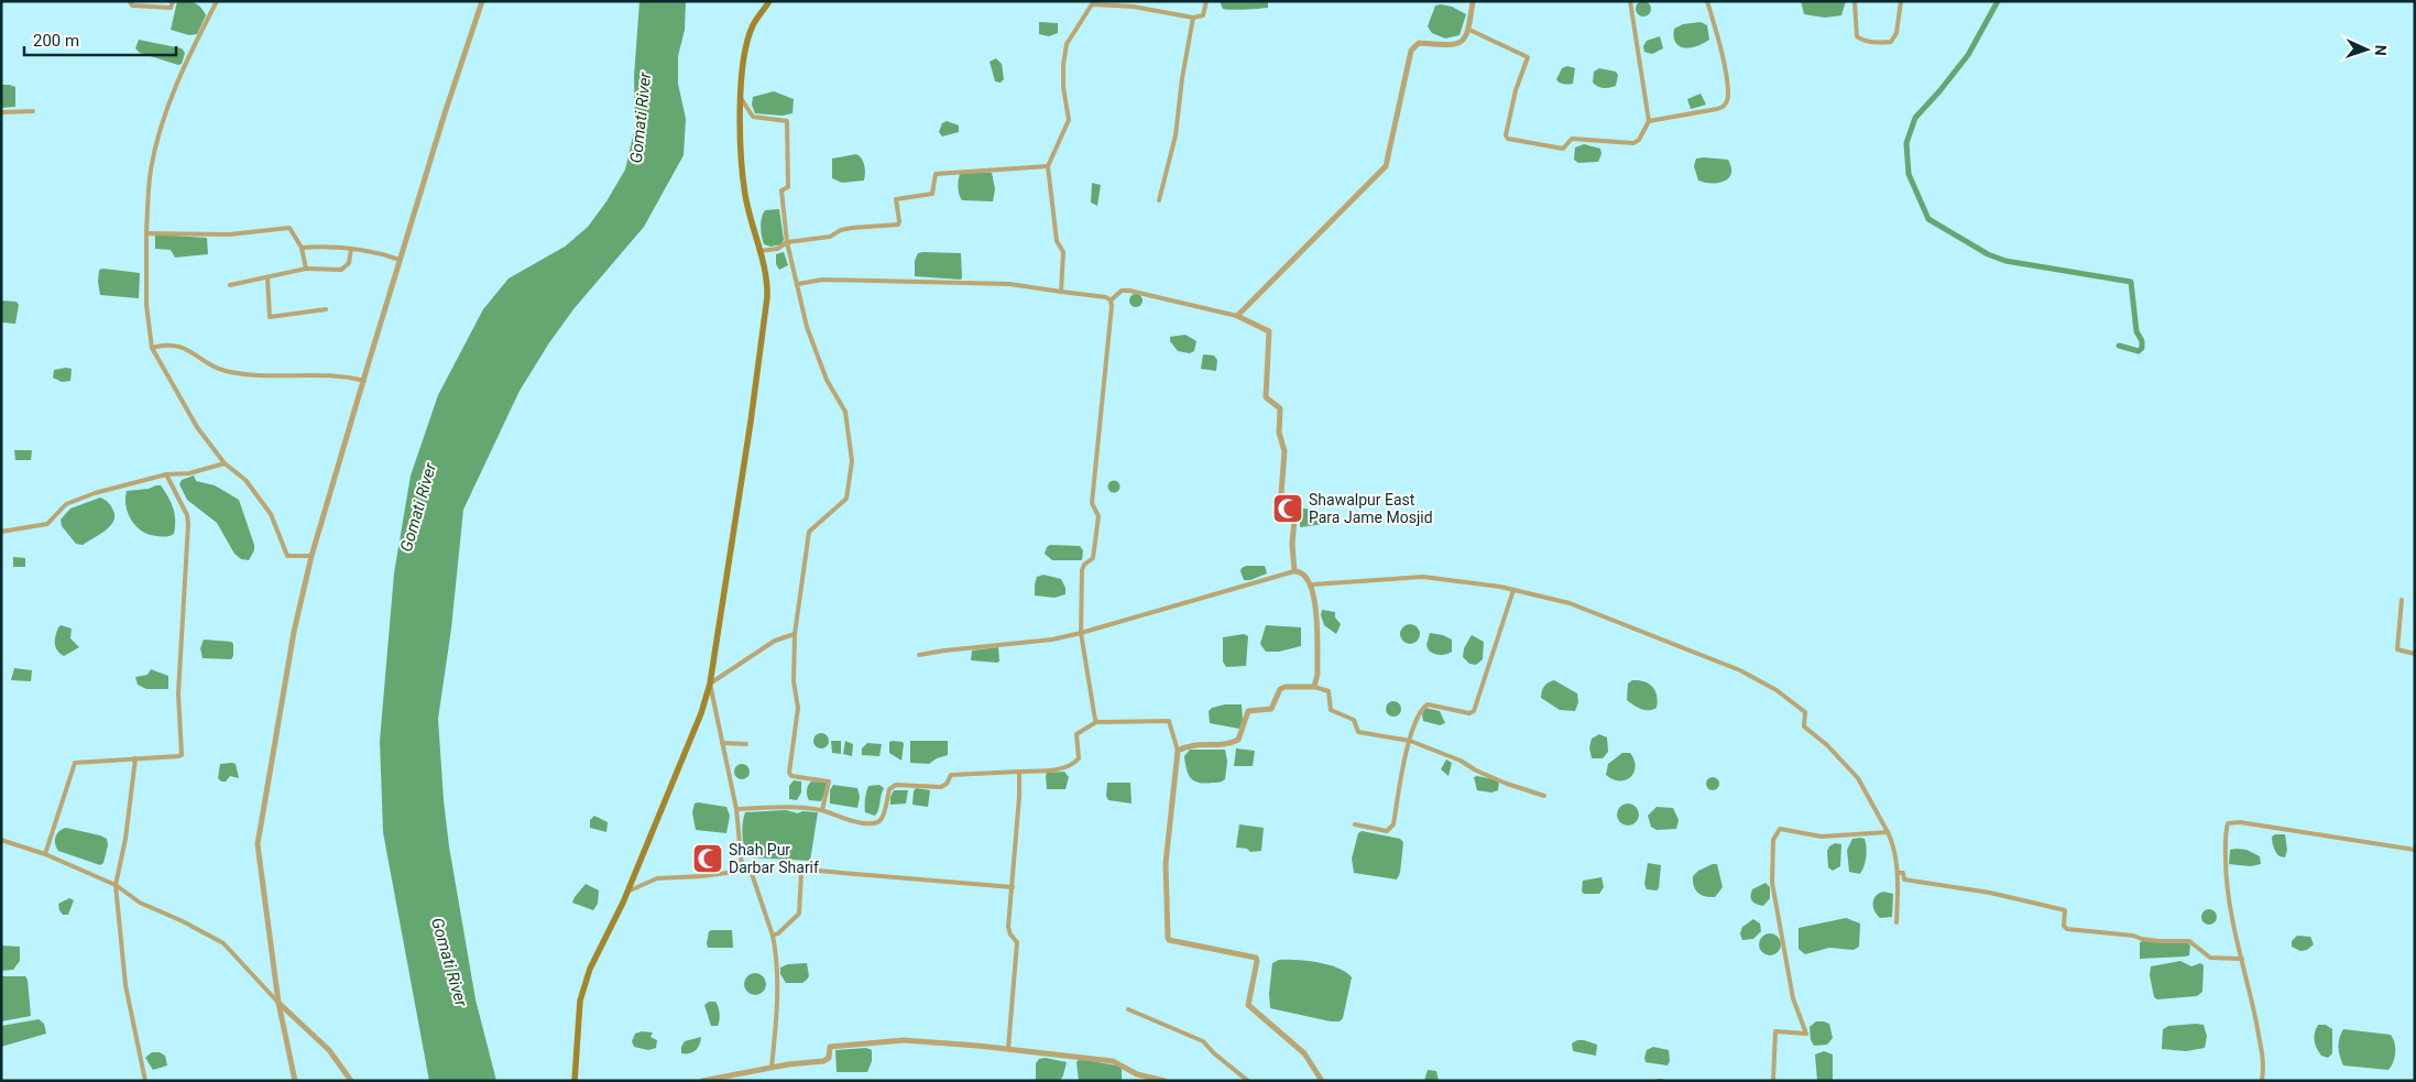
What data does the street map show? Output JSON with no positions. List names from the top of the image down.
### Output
{
  "water": ["Gomati River"],
  "places": {
    "mosque": ["Shawalpur East Para Jame Mosjid", "Shah Pur Darbar Sharif"]
  },
  "scale_bar": "200 m",
  "north": "right"
}
